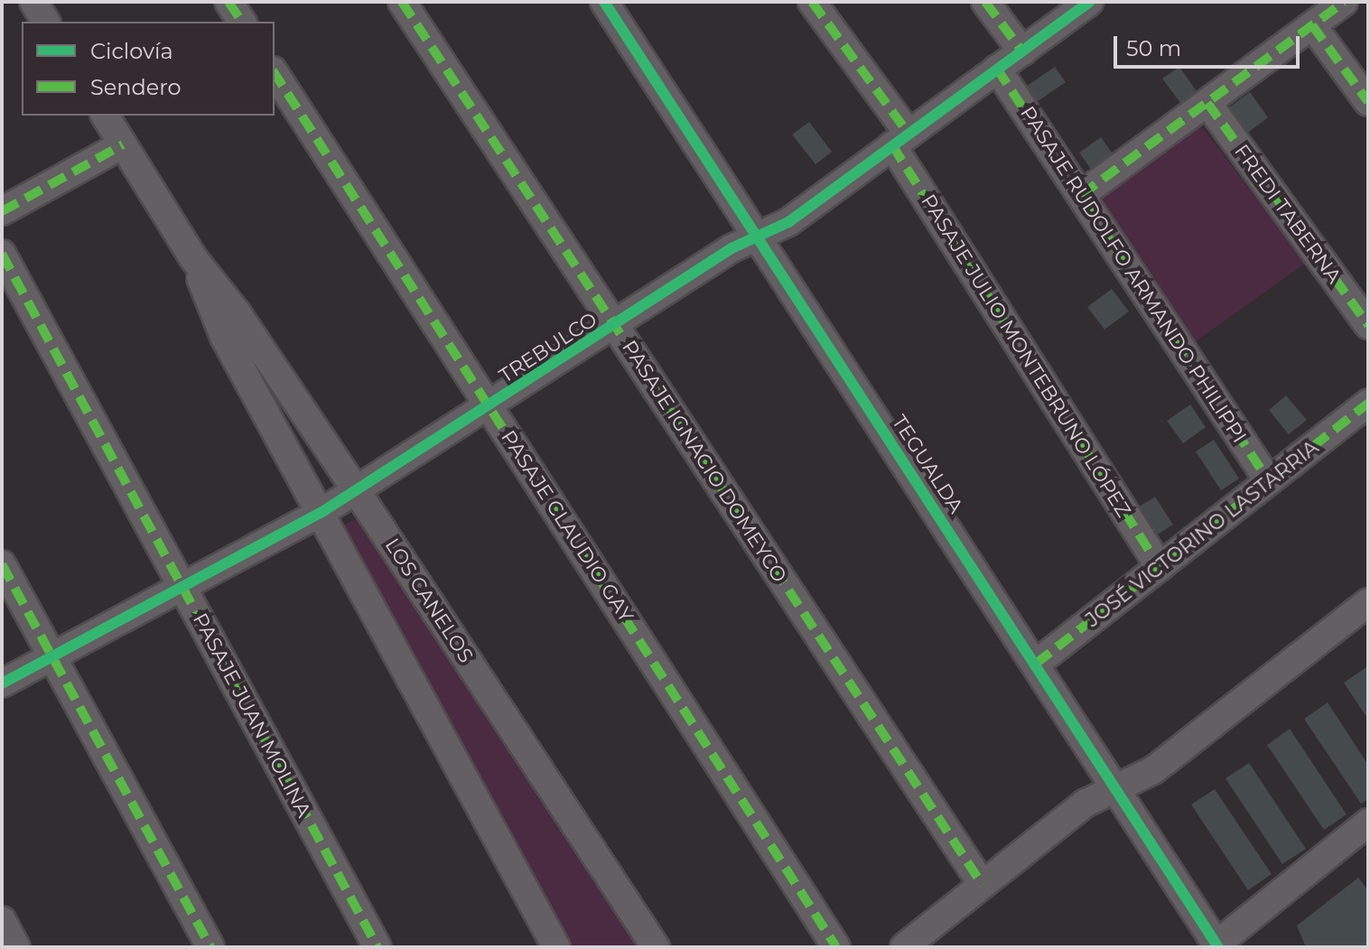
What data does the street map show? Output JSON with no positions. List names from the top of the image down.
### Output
{
  "streets": {
    "street": [
      "FREDI TABERNA",
      "PASAJE RUDOLFO ARMANDO PHILIPPI",
      "TREBULCO",
      "PASAJE JULIO MONTEBRUNO LÓPEZ",
      "PASAJE IGNACIO DOMEYCO",
      "TEGUALDA",
      "PASAJE CLAUDIO GAY",
      "JOSÉ VICTORINO LASTARRIA",
      "LOS CANELOS",
      "PASAJE JUAN MOLINA"
    ]
  },
  "crossings": [
    ["PASAJE RUDOLFO ARMANDO PHILIPPI", "TREBULCO"],
    ["PASAJE RUDOLFO ARMANDO PHILIPPI", "JOSÉ VICTORINO LASTARRIA"],
    ["TREBULCO", "PASAJE JULIO MONTEBRUNO LÓPEZ"],
    ["TREBULCO", "PASAJE IGNACIO DOMEYCO"],
    ["TREBULCO", "TEGUALDA"],
    ["TREBULCO", "PASAJE CLAUDIO GAY"],
    ["TREBULCO", "LOS CANELOS"],
    ["TREBULCO", "PASAJE JUAN MOLINA"],
    ["PASAJE JULIO MONTEBRUNO LÓPEZ", "JOSÉ VICTORINO LASTARRIA"],
    ["TEGUALDA", "JOSÉ VICTORINO LASTARRIA"]
  ],
  "legend": ["Ciclovía", "Sendero"],
  "scale_bar": "50 m"
}
